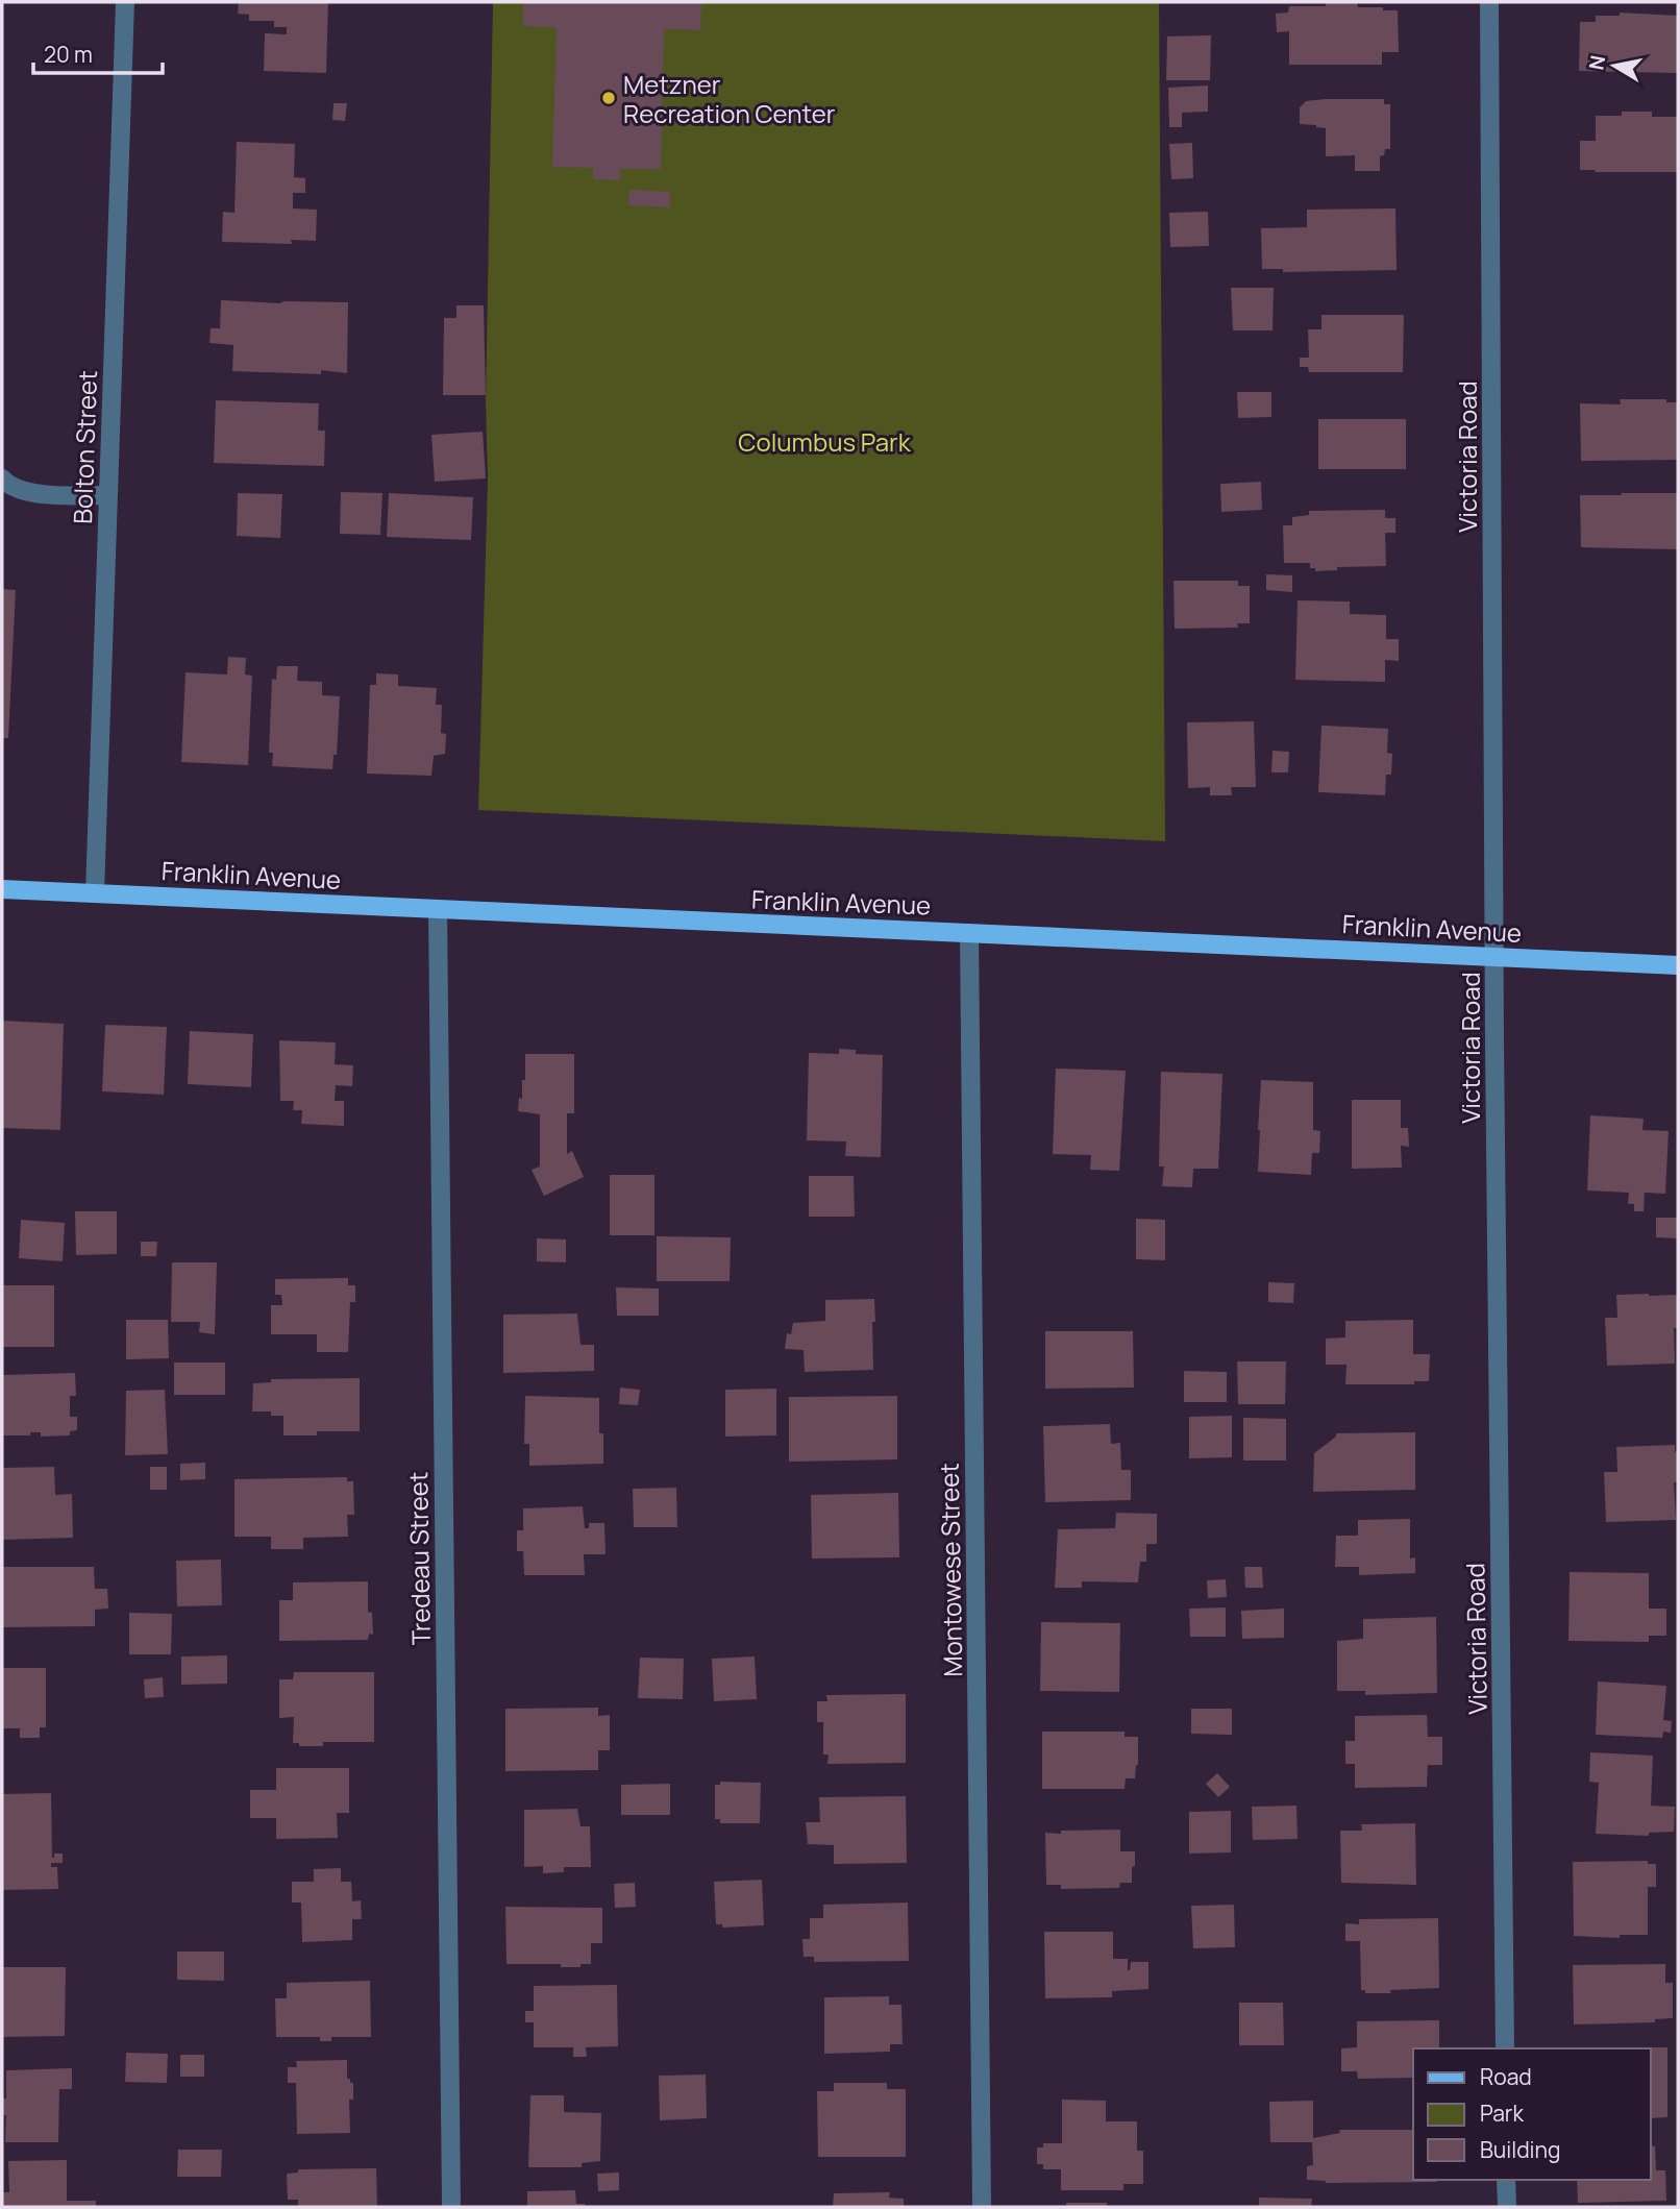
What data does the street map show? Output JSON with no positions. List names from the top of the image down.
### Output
{
  "streets": {
    "main road": ["Franklin Avenue"],
    "street": [
      "Bolton Street",
      "Victoria Road",
      "Tredeau Street",
      "Montowese Street"
    ]
  },
  "crossings": [
    ["Bolton Street", "Franklin Avenue"],
    ["Victoria Road", "Franklin Avenue"],
    ["Franklin Avenue", "Tredeau Street"],
    ["Franklin Avenue", "Montowese Street"]
  ],
  "parks": ["Columbus Park"],
  "places": ["Metzner Recreation Center"],
  "legend": ["Road", "Park", "Building"],
  "scale_bar": "20 m",
  "north": "left"
}
